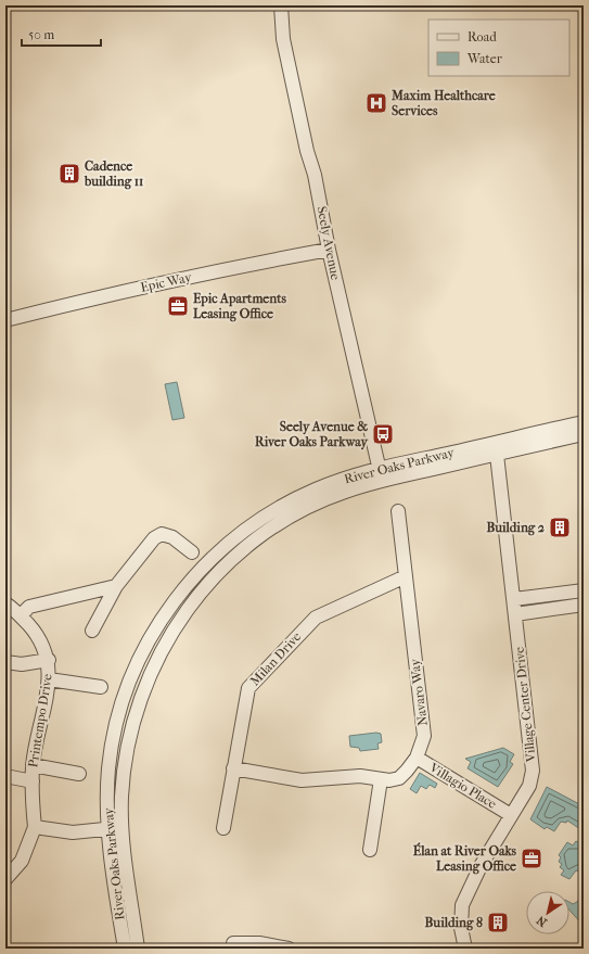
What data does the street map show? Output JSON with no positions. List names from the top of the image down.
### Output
{
  "streets": {
    "street": [
      "Seely Avenue",
      "Epic Way",
      "River Oaks Parkway",
      "Milan Drive",
      "Navaro Way",
      "Village Center Drive",
      "Printempo Drive",
      "Villagio Place"
    ]
  },
  "crossings": [
    ["Seely Avenue", "Epic Way"],
    ["Seely Avenue", "River Oaks Parkway"],
    ["River Oaks Parkway", "Village Center Drive"],
    ["Milan Drive", "Navaro Way"],
    ["Navaro Way", "Villagio Place"],
    ["Village Center Drive", "Villagio Place"]
  ],
  "places": {
    "hospital": ["Maxim Healthcare Services"],
    "building": ["Cadence building 11", "Building 2", "Building 8"],
    "office": ["Epic Apartments Leasing Office", "Élan at River Oaks Leasing Office"],
    "bus stop": ["Seely Avenue & River Oaks Parkway"]
  },
  "legend": ["Road", "Water"],
  "scale_bar": "50 m",
  "north": "bottom left"
}
